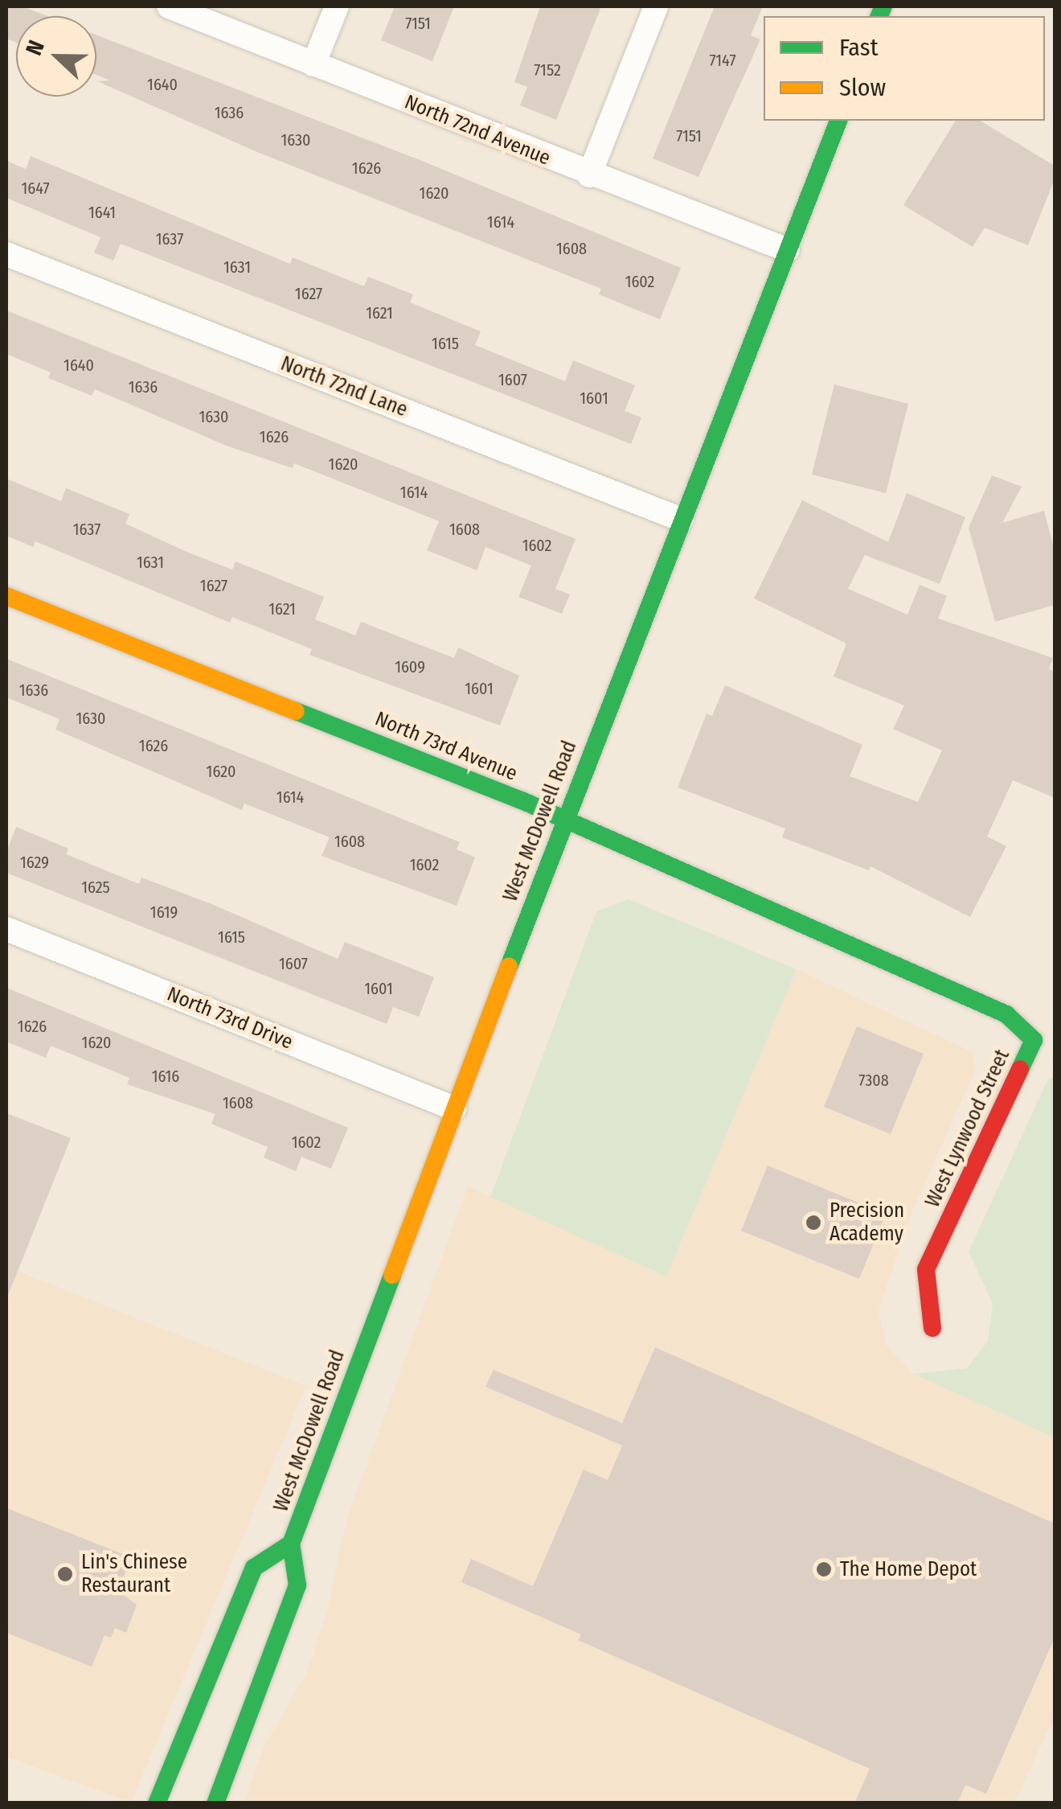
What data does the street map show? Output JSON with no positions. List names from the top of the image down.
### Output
{
  "streets": {
    "main road": ["North 73rd Avenue", "West McDowell Road", "West Lynwood Street"],
    "street": ["North 72nd Avenue", "North 72nd Lane", "North 73rd Drive"]
  },
  "crossings": [
    ["North 72nd Avenue", "West McDowell Road"],
    ["North 72nd Lane", "West McDowell Road"],
    ["North 73rd Avenue", "West McDowell Road"],
    ["North 73rd Avenue", "West Lynwood Street"],
    ["West McDowell Road", "North 73rd Drive"]
  ],
  "places": ["Precision Academy", "The Home Depot", "Lin's Chinese Restaurant"],
  "house_numbers": [
    "7151",
    "7147",
    "7152",
    "1640",
    "1636",
    "7151",
    "1630",
    "1626",
    "1647",
    "1620",
    "1641",
    "1614",
    "1637",
    "1608",
    "1631",
    "1602",
    "1627",
    "1621",
    "1615",
    "1640",
    "1607",
    "1636",
    "1601",
    "1630",
    "1626",
    "1620",
    "1614",
    "1637",
    "1608",
    "1602",
    "1631",
    "1627",
    "1621",
    "1609",
    "1601",
    "1636",
    "1630",
    "1626",
    "1620",
    "1614",
    "1608",
    "1629",
    "1602",
    "1625",
    "1619",
    "1615",
    "1607",
    "1601",
    "1626",
    "1620",
    "1616",
    "7308",
    "1608",
    "1602"
  ],
  "legend": ["Fast", "Slow"],
  "north": "left"
}
